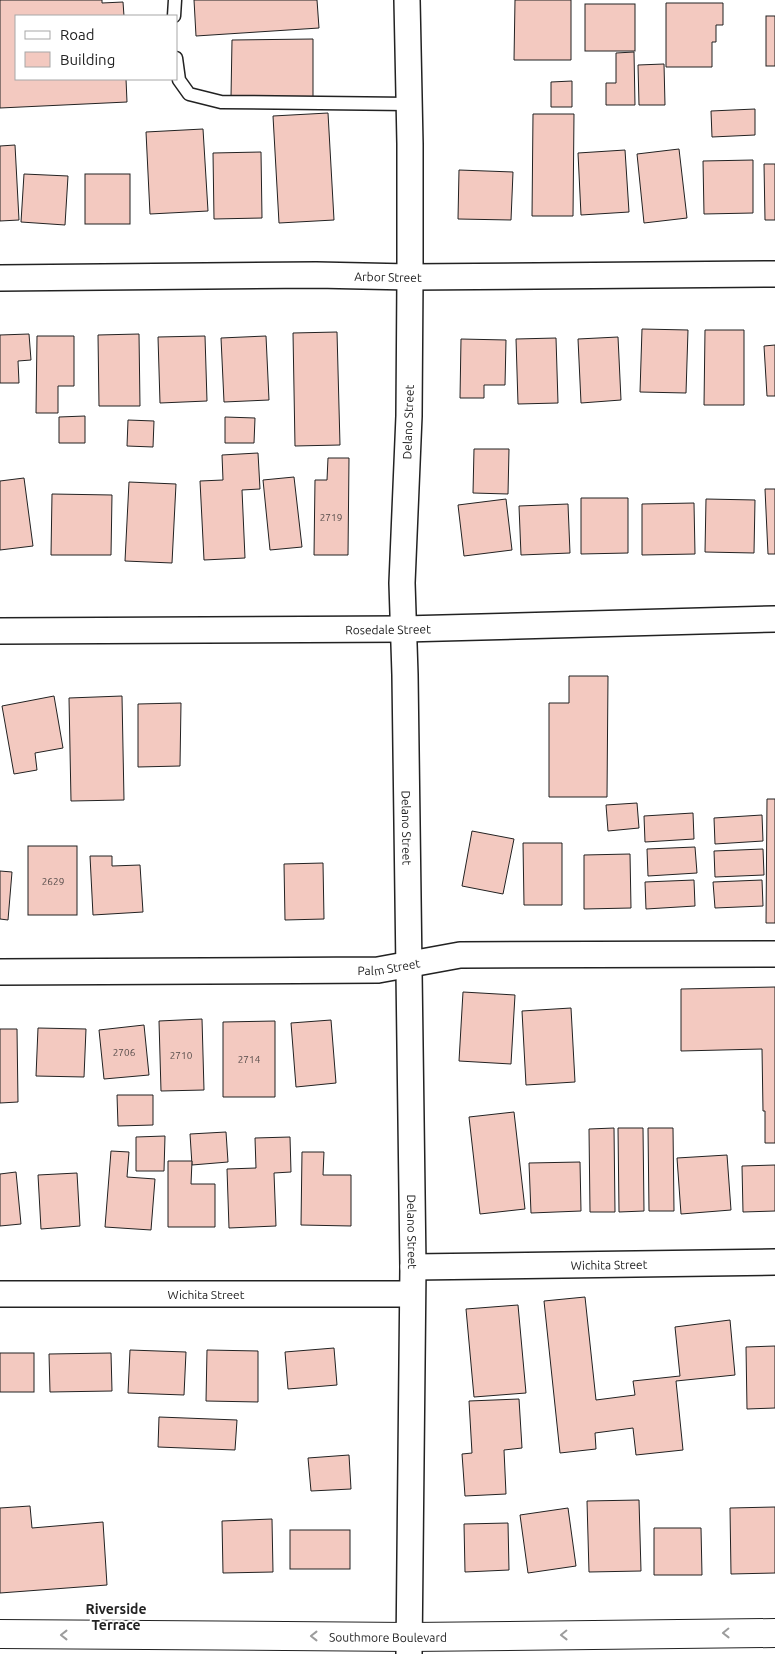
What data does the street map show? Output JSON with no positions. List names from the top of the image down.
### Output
{
  "streets": {
    "street": [
      "Arbor Street",
      "Delano Street",
      "Rosedale Street",
      "Palm Street",
      "Wichita Street",
      "Southmore Boulevard"
    ]
  },
  "crossings": [
    ["Arbor Street", "Delano Street"],
    ["Delano Street", "Rosedale Street"],
    ["Delano Street", "Palm Street"],
    ["Delano Street", "Wichita Street"],
    ["Delano Street", "Southmore Boulevard"]
  ],
  "one_way": ["Southmore Boulevard"],
  "districts": ["Riverside Terrace"],
  "house_numbers": [
    "2719",
    "2629",
    "2706",
    "2710",
    "2714"
  ],
  "legend": ["Road", "Building"]
}
